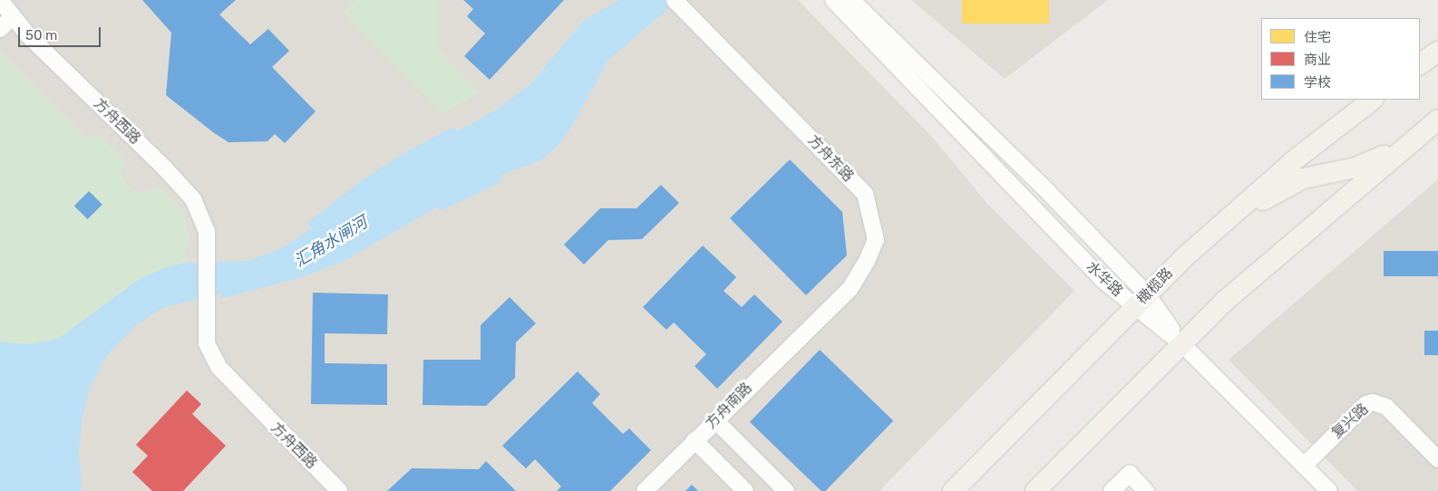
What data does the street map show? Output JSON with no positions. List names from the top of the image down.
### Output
{
  "streets": {
    "main road": ["橄榄路"],
    "street": [
      "方舟西路",
      "方舟东路",
      "水华路",
      "方舟南路",
      "复兴路"
    ]
  },
  "crossings": [
    ["方舟东路", "方舟南路"],
    ["水华路", "橄榄路"],
    ["水华路", "复兴路"]
  ],
  "water": ["汇角水闸河"],
  "legend": ["住宅", "商业", "学校"],
  "scale_bar": "50 m"
}
